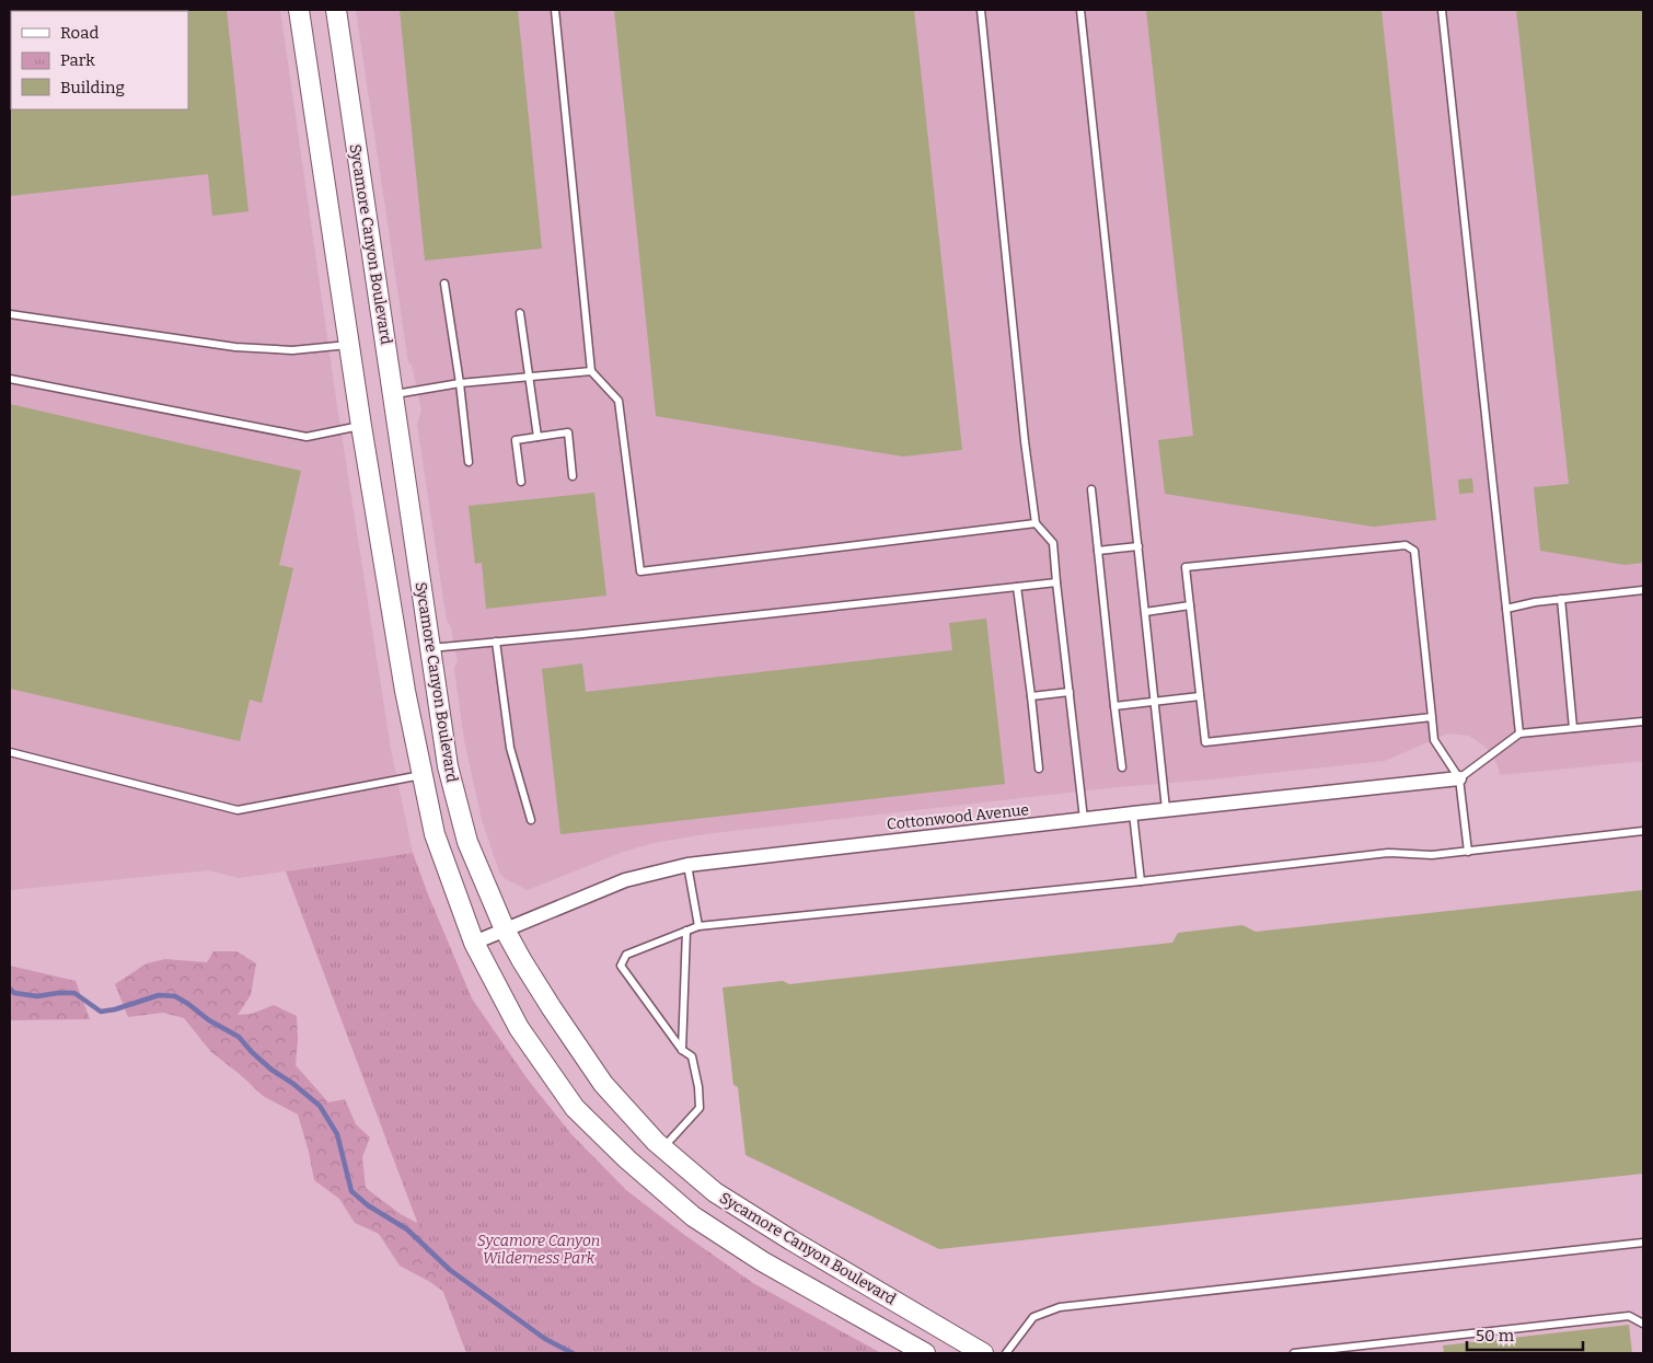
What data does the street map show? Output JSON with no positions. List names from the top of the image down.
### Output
{
  "streets": {
    "main road": ["Sycamore Canyon Boulevard"],
    "street": ["Cottonwood Avenue"]
  },
  "crossings": [
    ["Sycamore Canyon Boulevard", "Cottonwood Avenue"]
  ],
  "parks": ["Sycamore Canyon Wilderness Park"],
  "legend": ["Road", "Park", "Building"],
  "scale_bar": "50 m"
}
